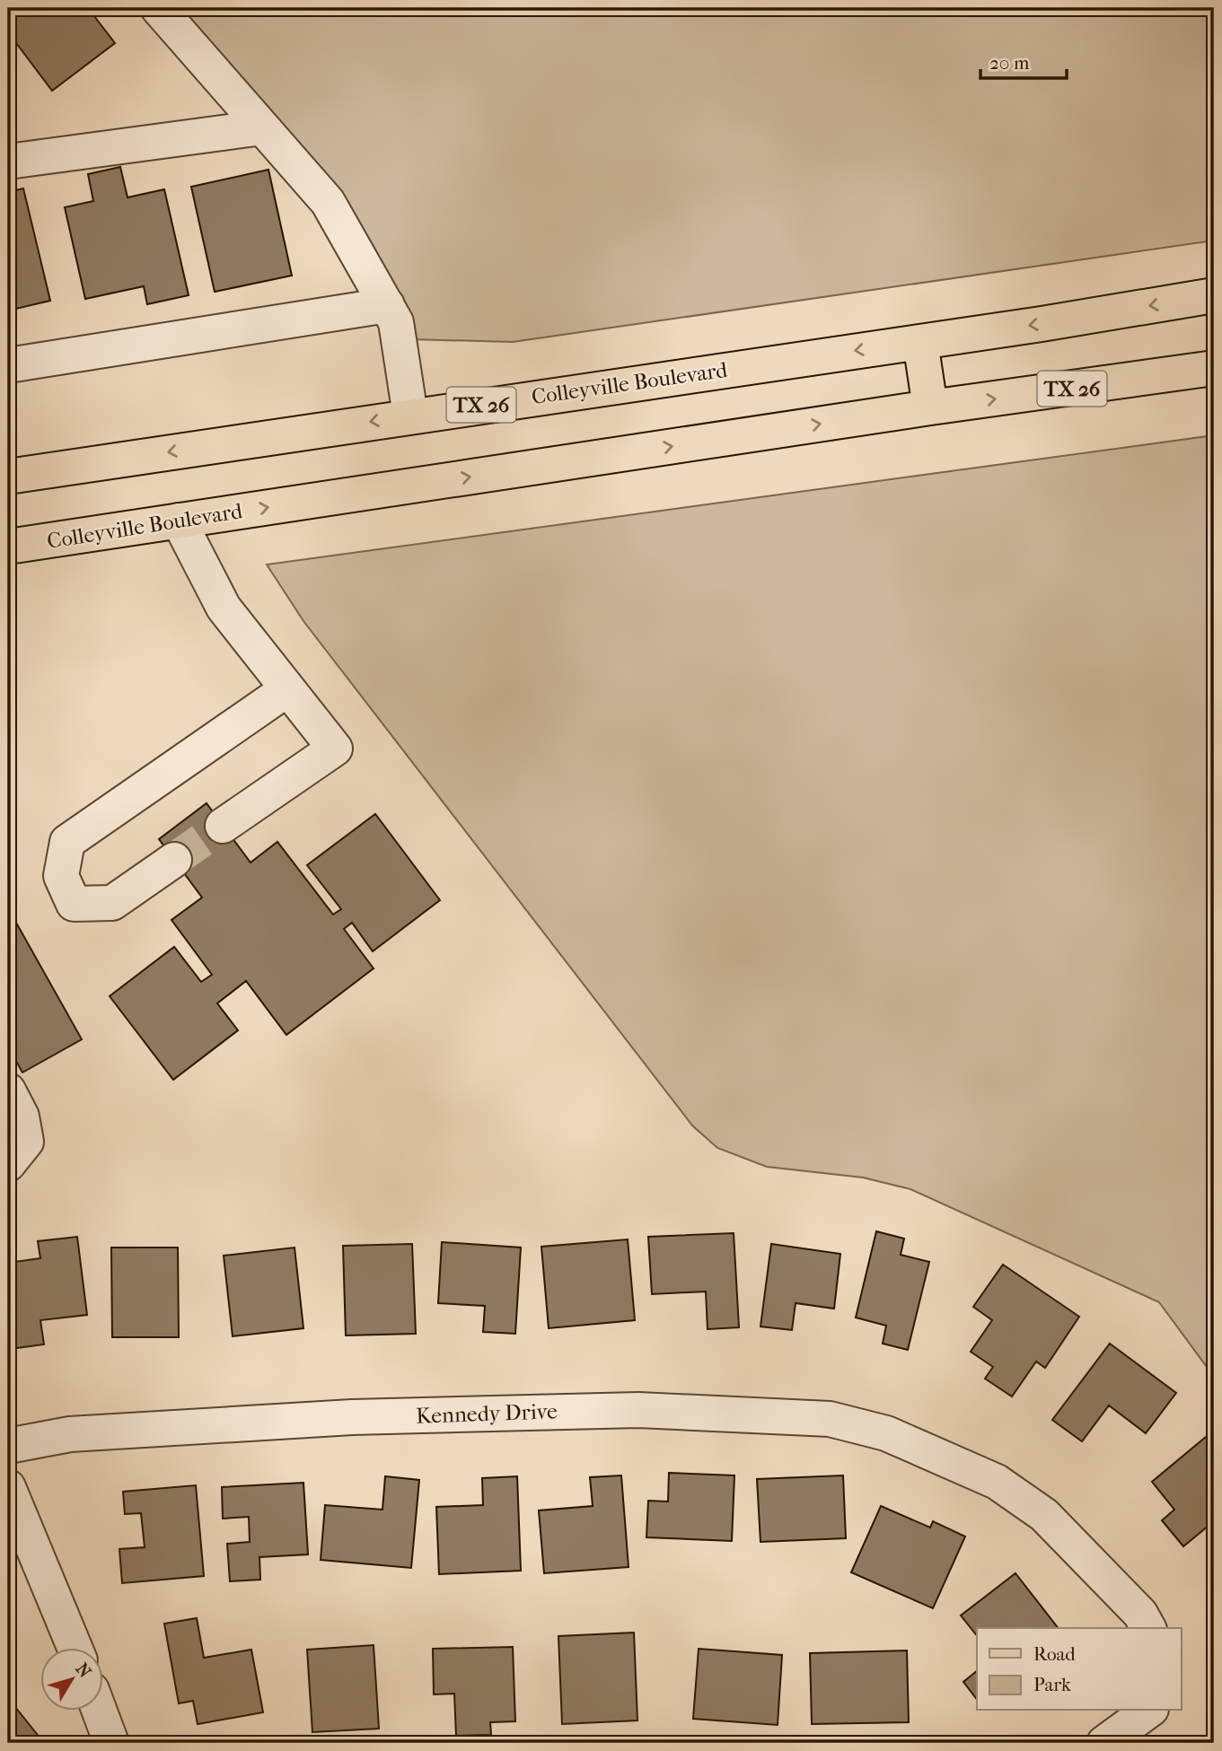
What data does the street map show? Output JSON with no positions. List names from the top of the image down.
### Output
{
  "streets": {
    "main road": ["Colleyville Boulevard", "TX 26"],
    "street": ["Kennedy Drive"]
  },
  "legend": ["Road", "Park"],
  "scale_bar": "20 m",
  "north": "top right"
}
